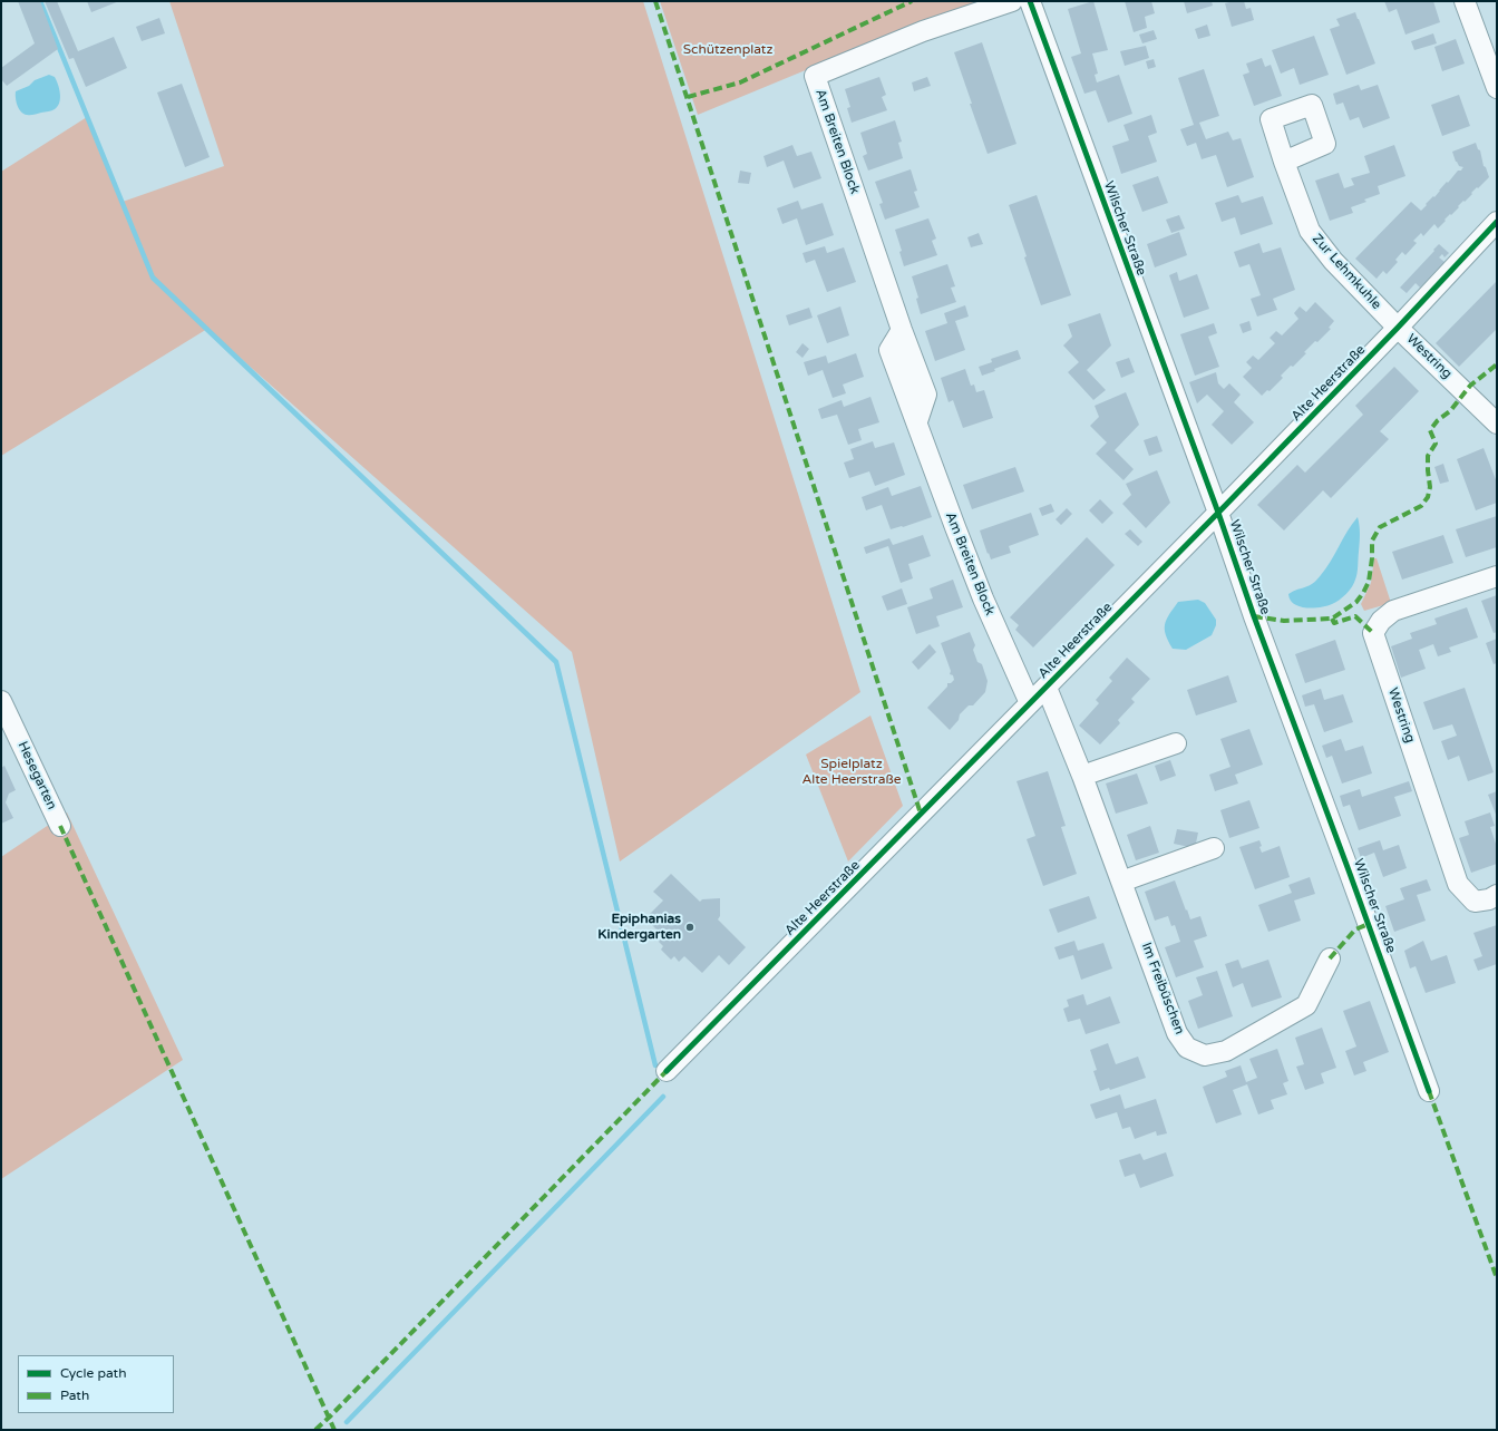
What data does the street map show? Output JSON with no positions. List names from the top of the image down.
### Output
{
  "streets": {
    "street": [
      "Am Breiten Block",
      "Wilscher Straße",
      "Zur Lehmkuhle",
      "Westring",
      "Alte Heerstraße",
      "Hesegarten",
      "Im Freibüschen"
    ]
  },
  "crossings": [
    ["Am Breiten Block", "Alte Heerstraße"],
    ["Wilscher Straße", "Alte Heerstraße"],
    ["Zur Lehmkuhle", "Westring"],
    ["Zur Lehmkuhle", "Alte Heerstraße"],
    ["Westring", "Alte Heerstraße"],
    ["Alte Heerstraße", "Im Freibüschen"]
  ],
  "parks": ["Schützenplatz", "Spielplatz Alte Heerstraße"],
  "places": ["Epiphanias Kindergarten"],
  "legend": ["Cycle path", "Path"]
}
